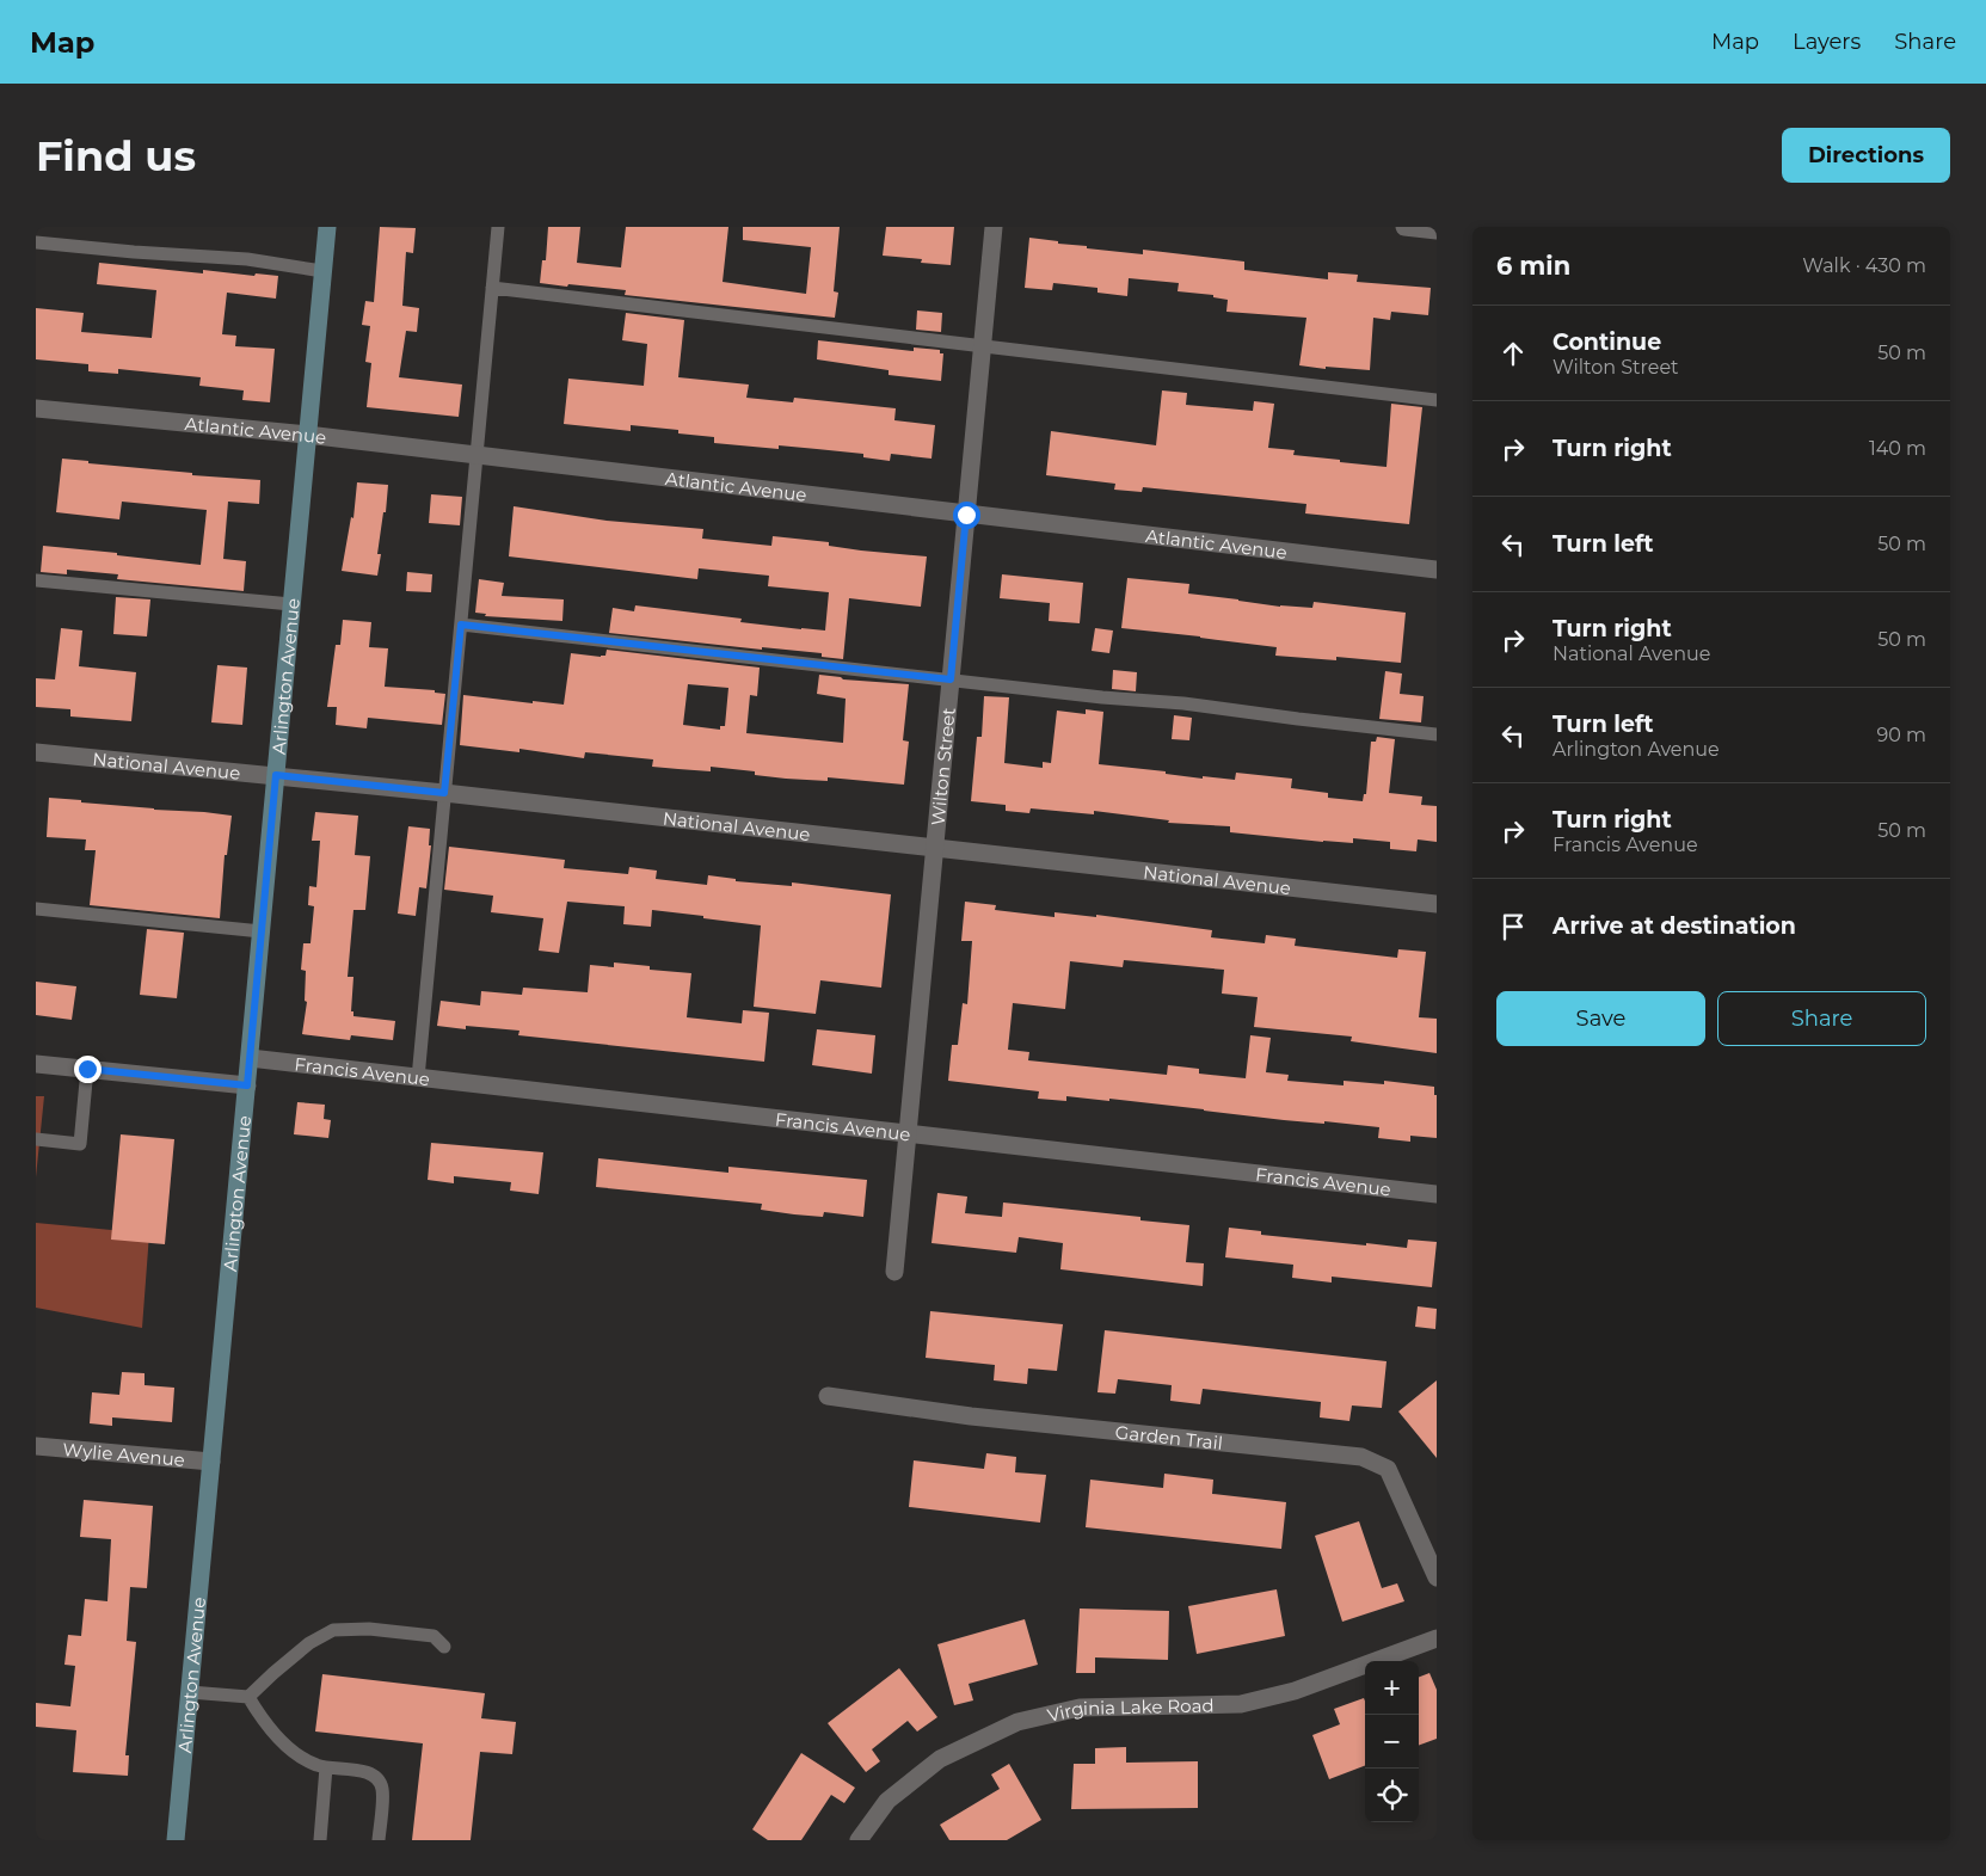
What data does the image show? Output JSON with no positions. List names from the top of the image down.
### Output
{
  "streets": {
    "street": [
      "Atlantic Avenue",
      "Arlington Avenue",
      "National Avenue",
      "Wilton Street",
      "Francis Avenue",
      "Garden Trail",
      "Wylie Avenue",
      "Virginia Lake Road"
    ]
  },
  "crossings": [
    ["Atlantic Avenue", "Arlington Avenue"],
    ["Atlantic Avenue", "Wilton Street"],
    ["Arlington Avenue", "National Avenue"],
    ["Arlington Avenue", "Francis Avenue"],
    ["Arlington Avenue", "Wylie Avenue"],
    ["National Avenue", "Wilton Street"],
    ["Wilton Street", "Francis Avenue"]
  ],
  "page": {
    "header": "Map",
    "nav": ["Map", "Layers", "Share"],
    "buttons": [
      "Directions",
      ["Save", "Share"]
    ],
    "title": "Find us",
    "heading": ["6 min", "Walk · 430 m"],
    "list": [
      ["Continue", "Wilton Street", "50 m"],
      ["Turn right", "140 m"],
      ["Turn left", "50 m"],
      ["Turn right", "National Avenue", "50 m"],
      ["Turn left", "Arlington Avenue", "90 m"],
      ["Turn right", "Francis Avenue", "50 m"],
      "Arrive at destination"
    ],
    "map_buttons": ["+", "−"]
  }
}
